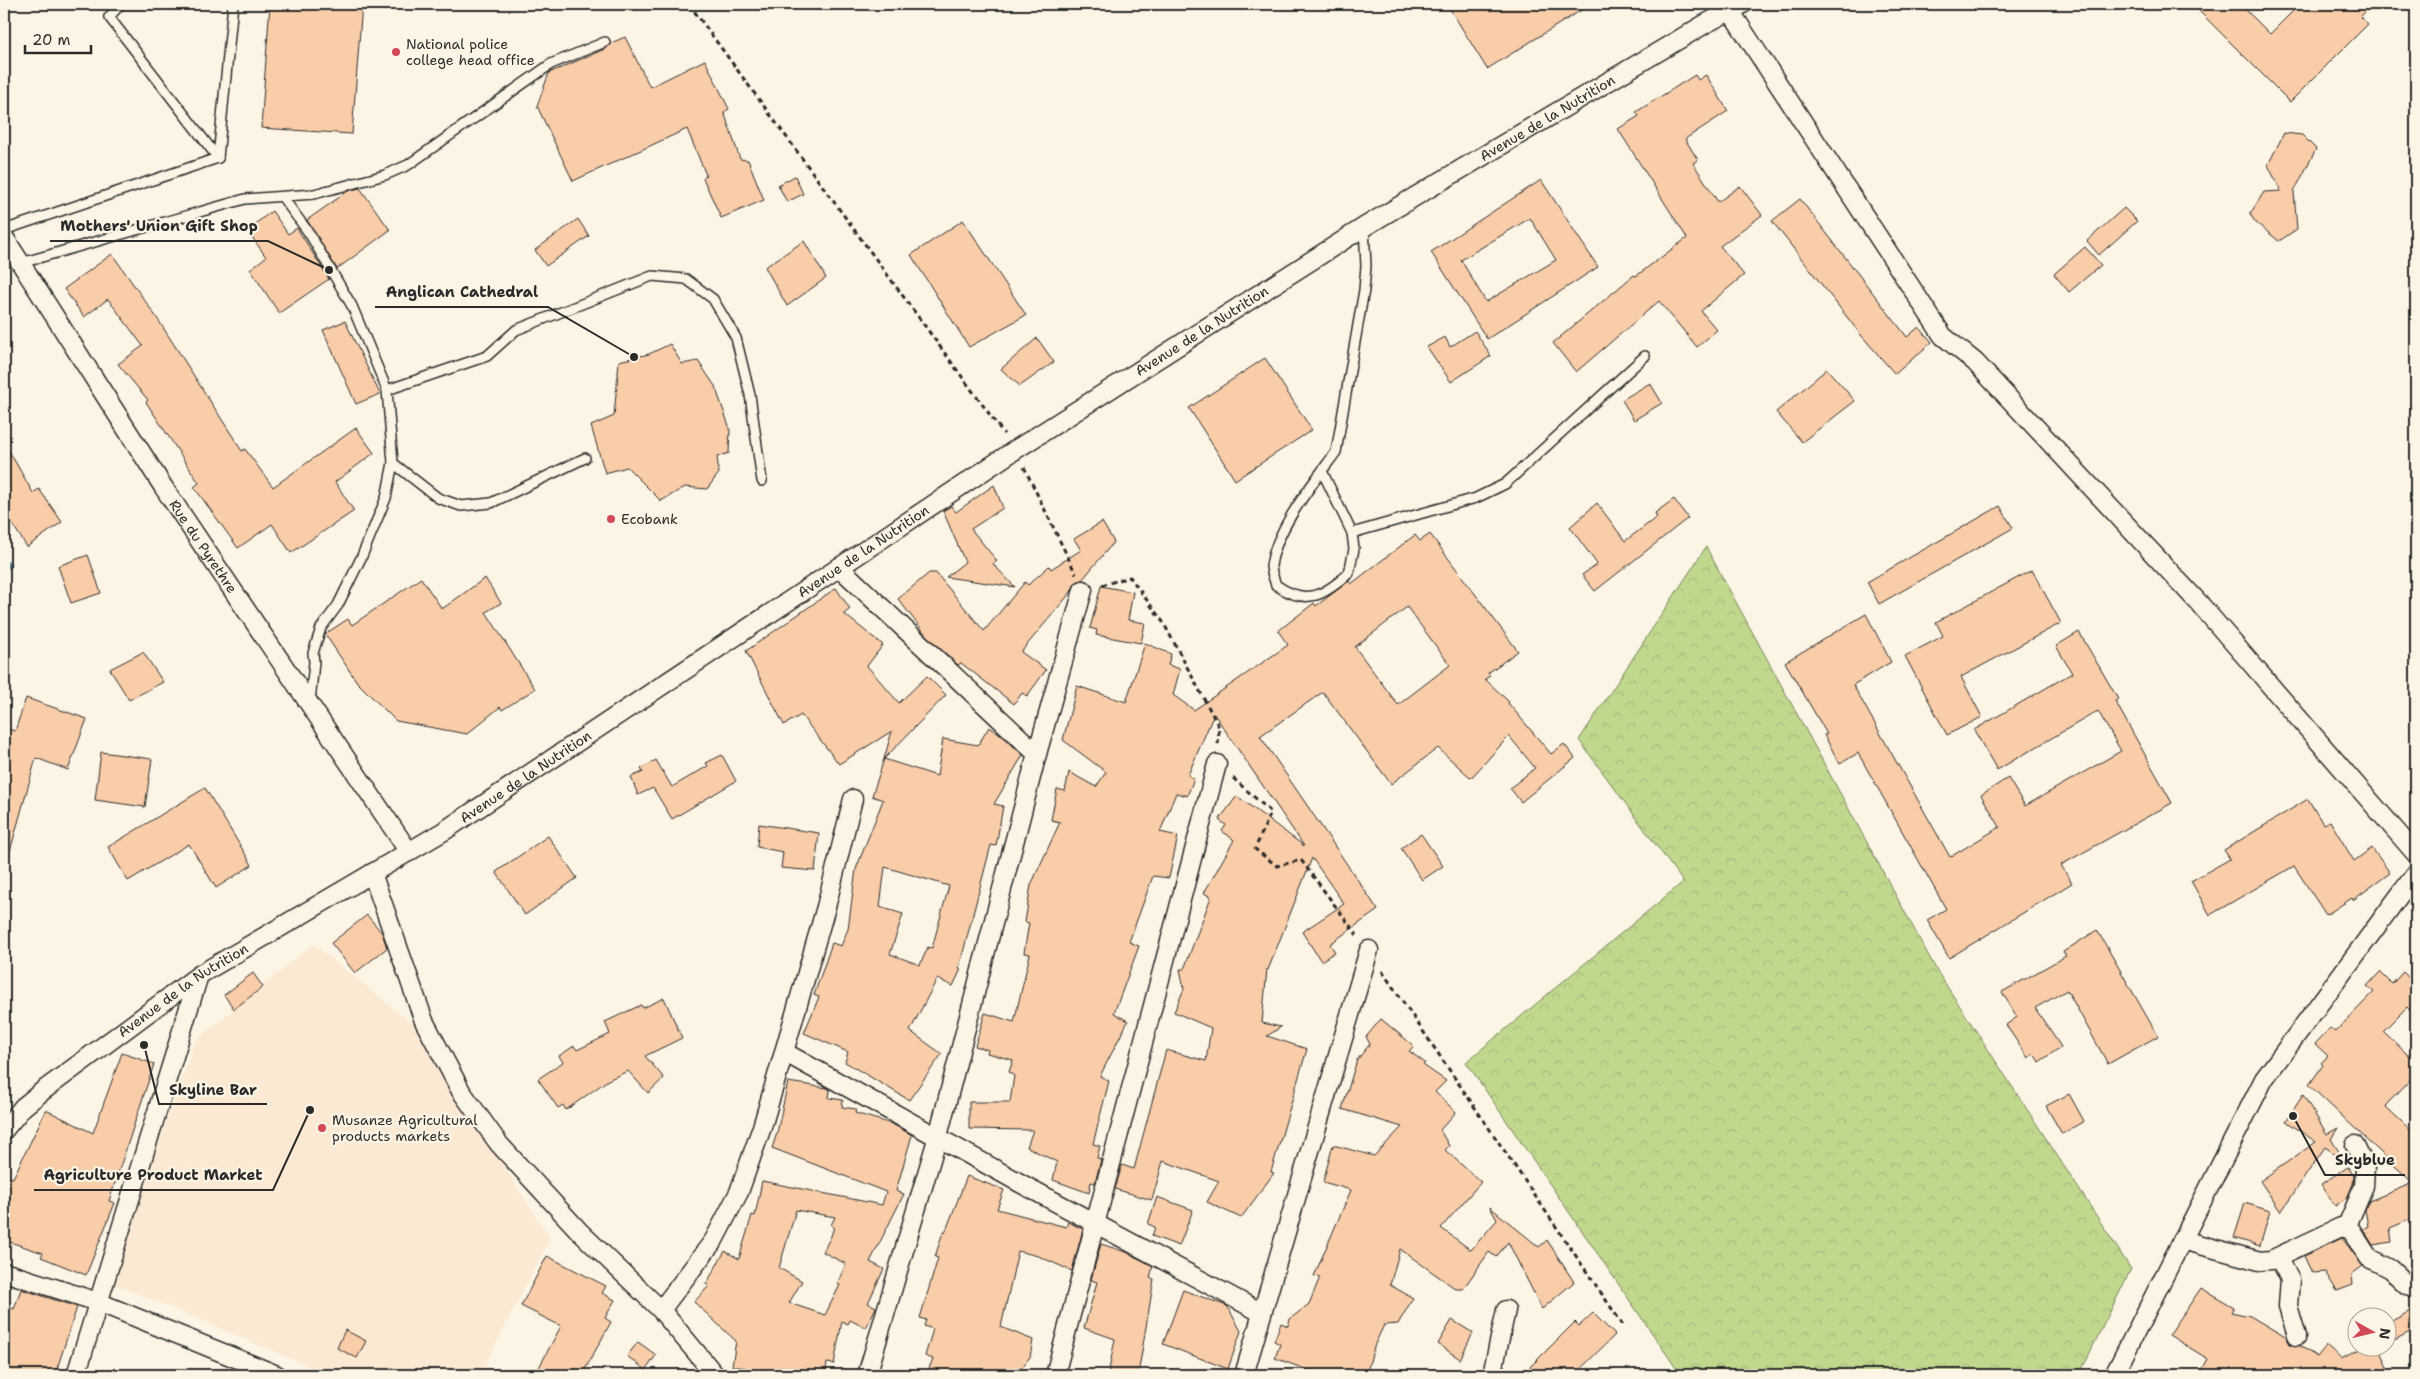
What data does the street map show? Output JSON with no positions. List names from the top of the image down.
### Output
{
  "streets": {
    "street": ["Avenue de la Nutrition", "Rue du Pyrethre"]
  },
  "crossings": [
    ["Avenue de la Nutrition", "Rue du Pyrethre"]
  ],
  "places": [
    "National police college head office",
    "Mothers' Union Gift Shop",
    "Anglican Cathedral",
    "Ecobank",
    "Skyline Bar",
    "Agriculture Product Market",
    "Skyblue",
    "Musanze Agricultural products markets"
  ],
  "scale_bar": "20 m",
  "north": "right"
}
